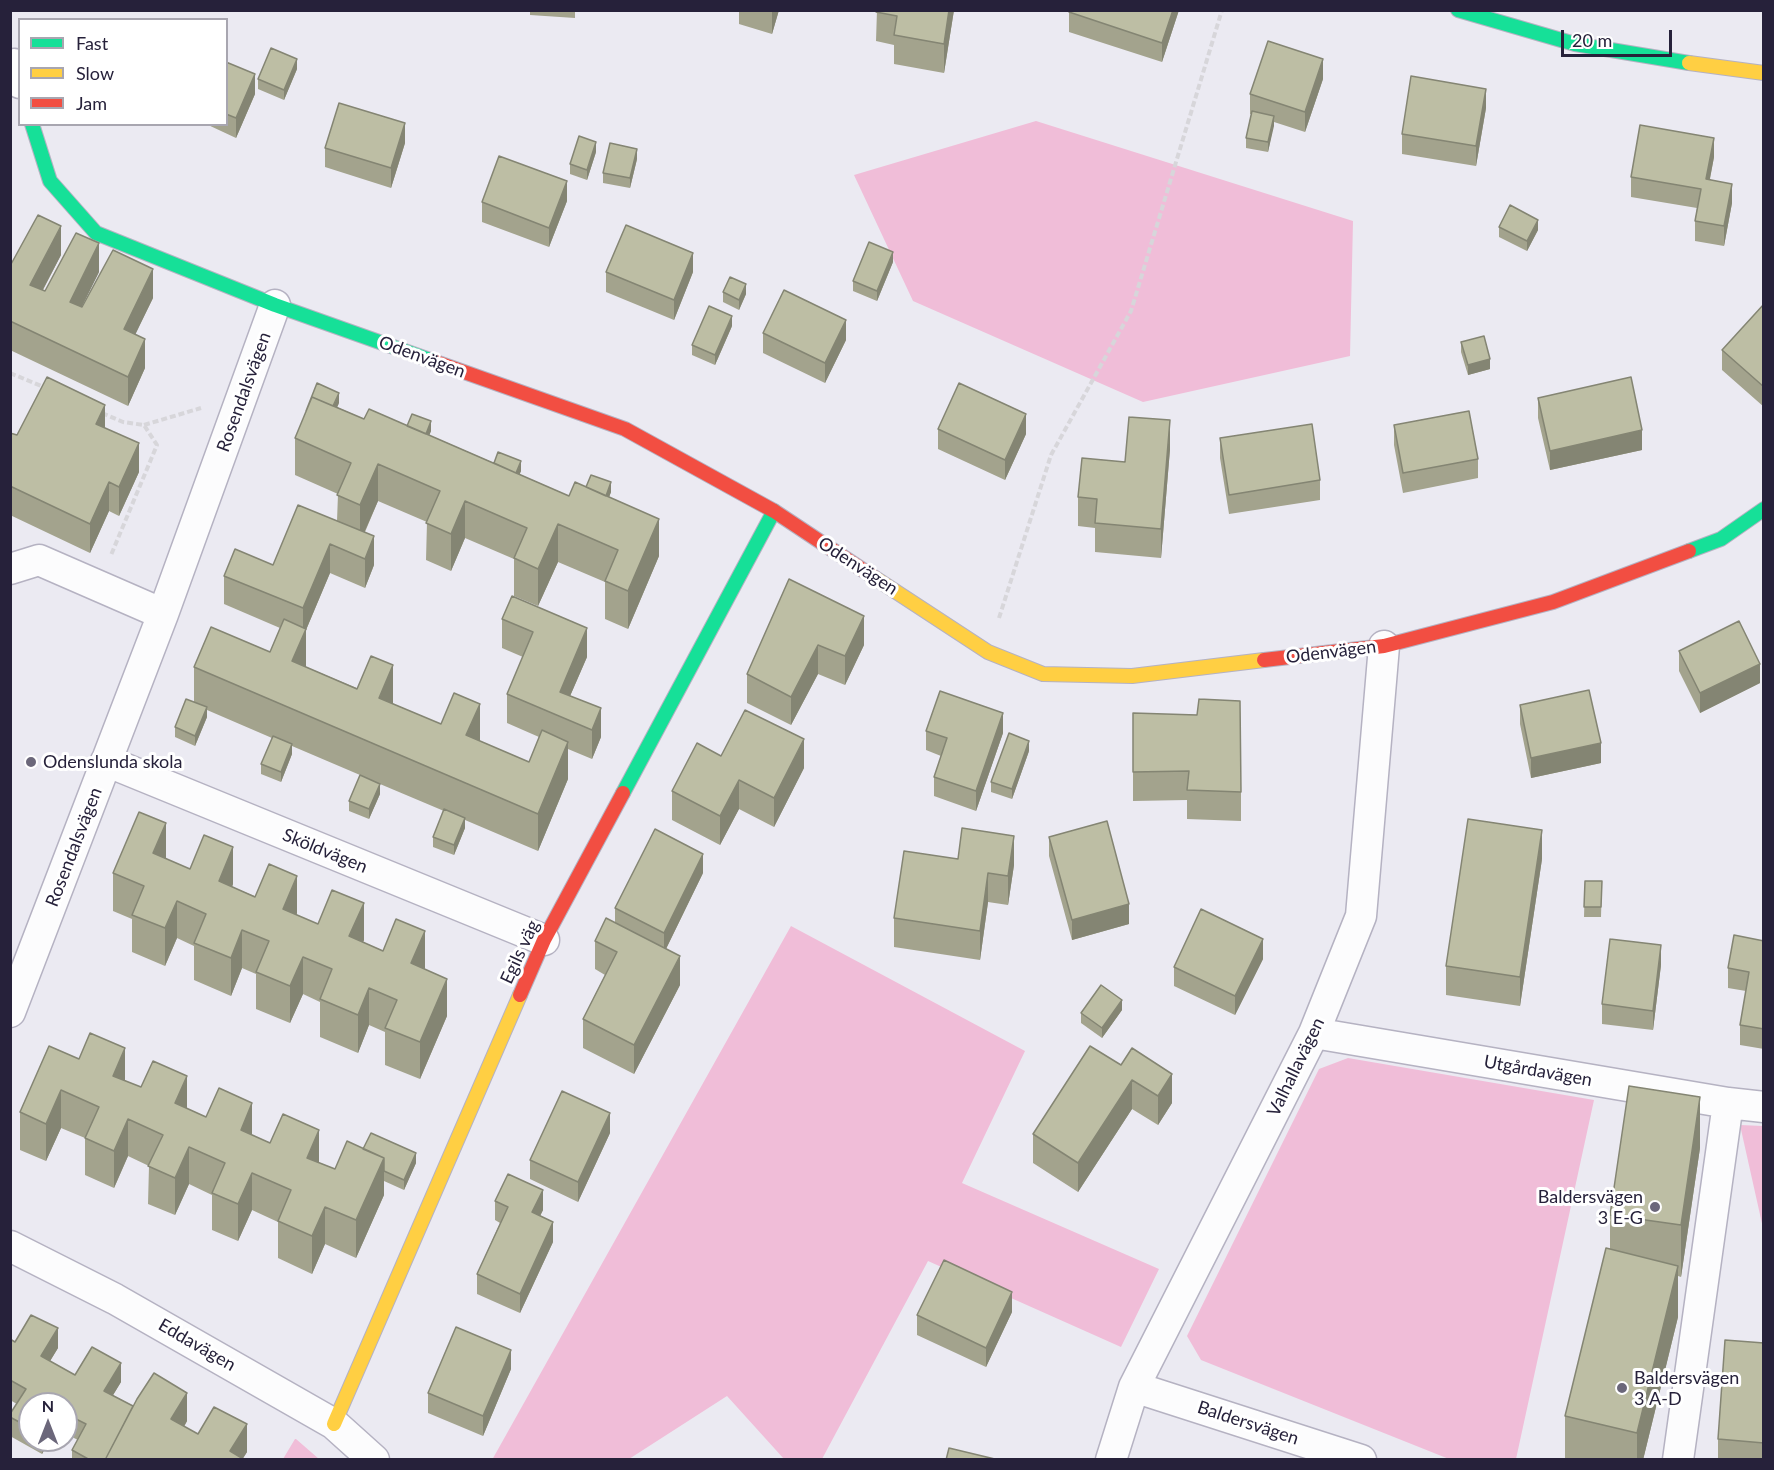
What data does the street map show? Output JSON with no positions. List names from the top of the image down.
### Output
{
  "streets": {
    "street": [
      "Odenvägen",
      "Rosendalsvägen",
      "Sköldvägen",
      "Egils väg",
      "Valhallavägen",
      "Utgårdavägen",
      "Eddavägen",
      "Baldersvägen"
    ]
  },
  "crossings": [
    ["Odenvägen", "Rosendalsvägen"],
    ["Odenvägen", "Egils väg"],
    ["Odenvägen", "Valhallavägen"],
    ["Rosendalsvägen", "Sköldvägen"],
    ["Sköldvägen", "Egils väg"],
    ["Egils väg", "Eddavägen"],
    ["Valhallavägen", "Utgårdavägen"],
    ["Valhallavägen", "Baldersvägen"]
  ],
  "places": ["Odenslunda skola", "Baldersvägen 3 E-G", "Baldersvägen 3 A-D"],
  "legend": ["Fast", "Slow", "Jam"],
  "scale_bar": "20 m",
  "north": "top"
}
